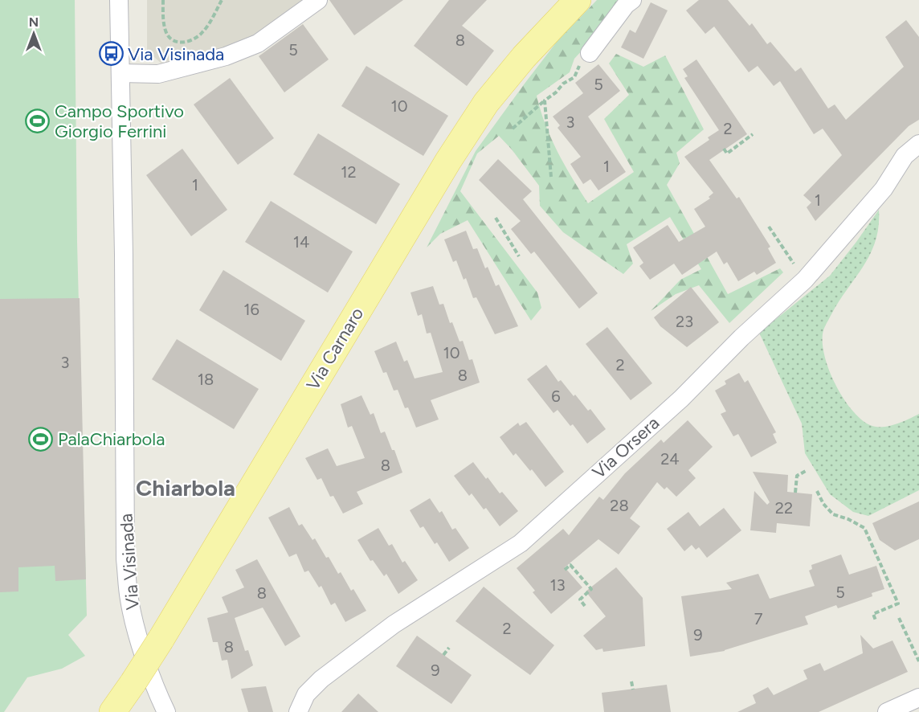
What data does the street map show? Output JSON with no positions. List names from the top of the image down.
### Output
{
  "streets": {
    "main road": ["Via Carnaro"],
    "street": ["Via Orsera", "Via Visinada"]
  },
  "districts": ["Chiarbola"],
  "places": {
    "bus stop": ["Via Visinada"],
    "sports": ["Campo Sportivo Giorgio Ferrini", "PalaChiarbola"]
  },
  "house_numbers": [
    "8",
    "5",
    "5",
    "10",
    "3",
    "2",
    "1",
    "12",
    "1",
    "1",
    "14",
    "16",
    "23",
    "10",
    "3",
    "2",
    "8",
    "18",
    "6",
    "24",
    "8",
    "28",
    "22",
    "13",
    "5",
    "8",
    "7",
    "2",
    "9",
    "8",
    "9"
  ],
  "north": "top"
}
